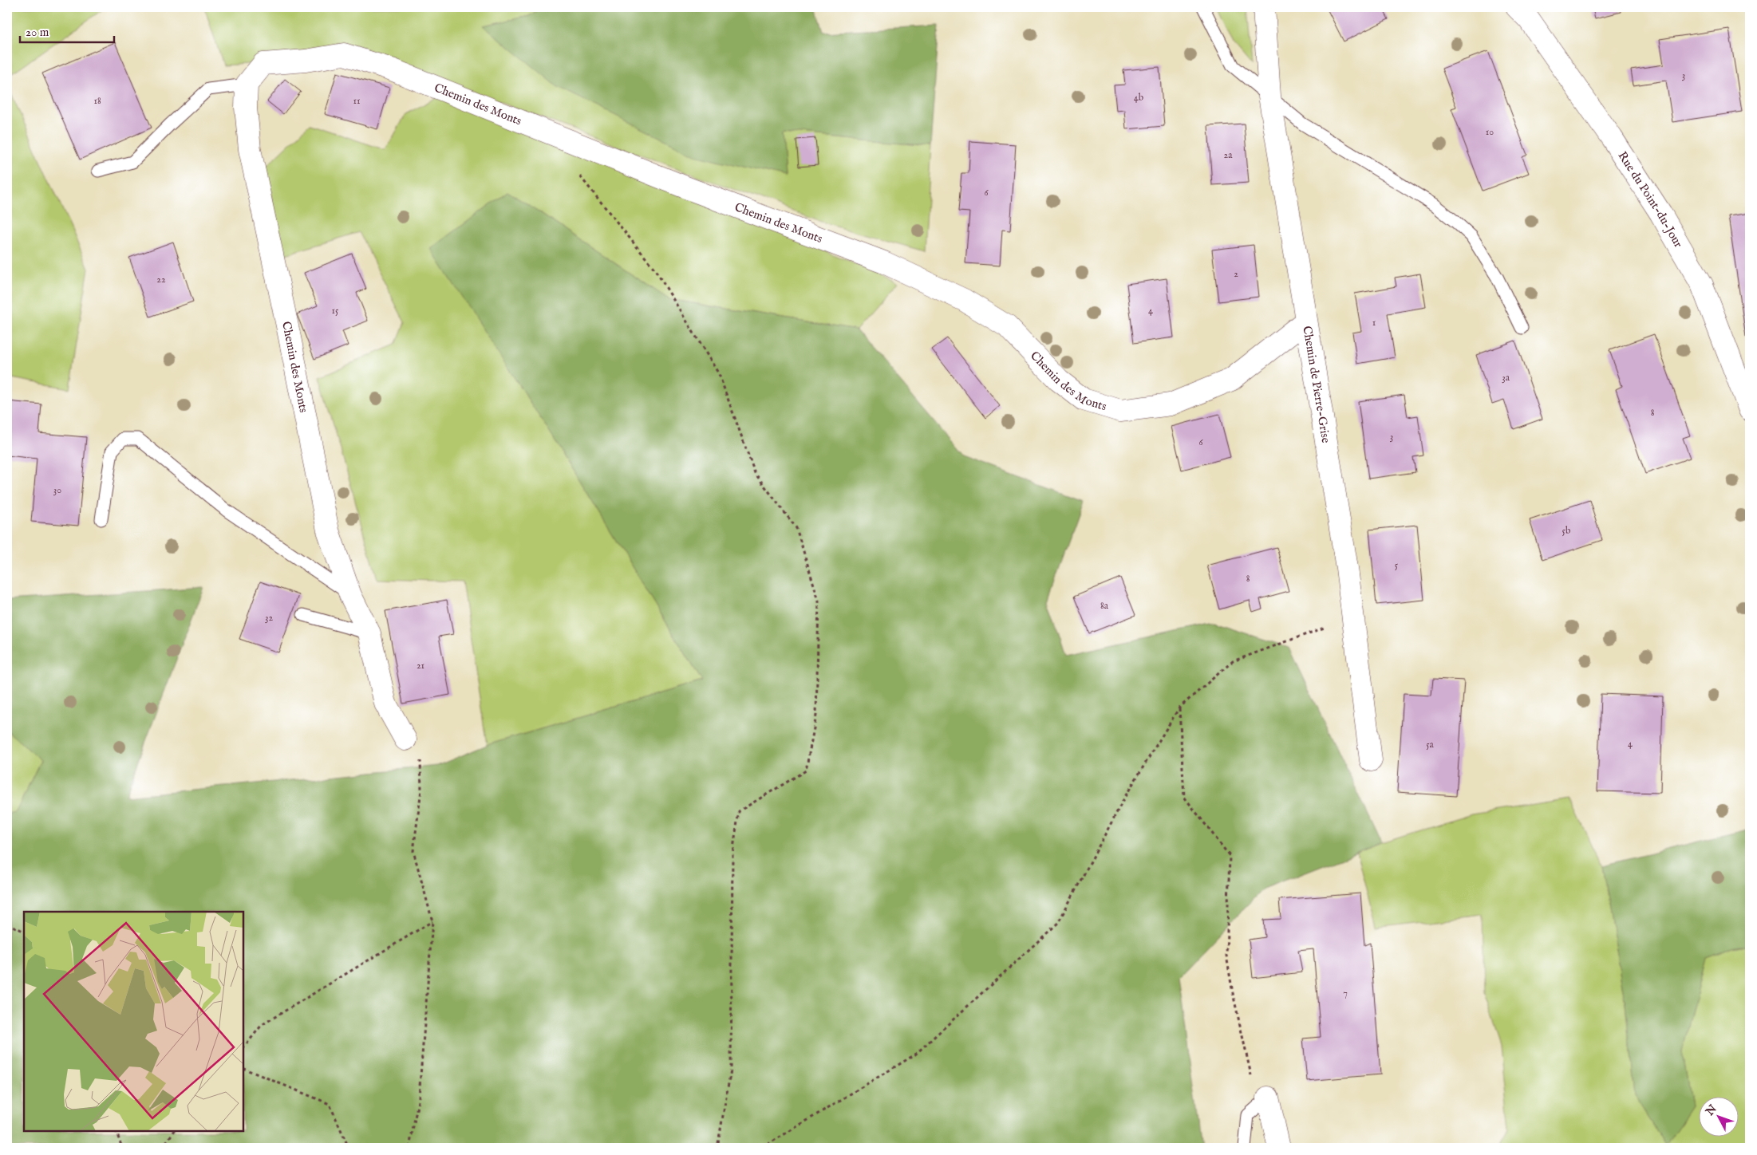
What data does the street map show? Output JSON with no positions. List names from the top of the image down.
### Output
{
  "streets": {
    "street": ["Chemin des Monts", "Rue du Point-du-Jour", "Chemin de Pierre-Grise"]
  },
  "crossings": [
    ["Chemin des Monts", "Chemin de Pierre-Grise"]
  ],
  "house_numbers": [
    "3",
    "4b",
    "18",
    "11",
    "10",
    "2a",
    "6",
    "2",
    "22",
    "15",
    "4",
    "1",
    "3a",
    "8",
    "3",
    "6",
    "30",
    "5b",
    "5",
    "8",
    "8a",
    "32",
    "21",
    "4",
    "5a",
    "7"
  ],
  "scale_bar": "20 m",
  "north": "top left"
}
